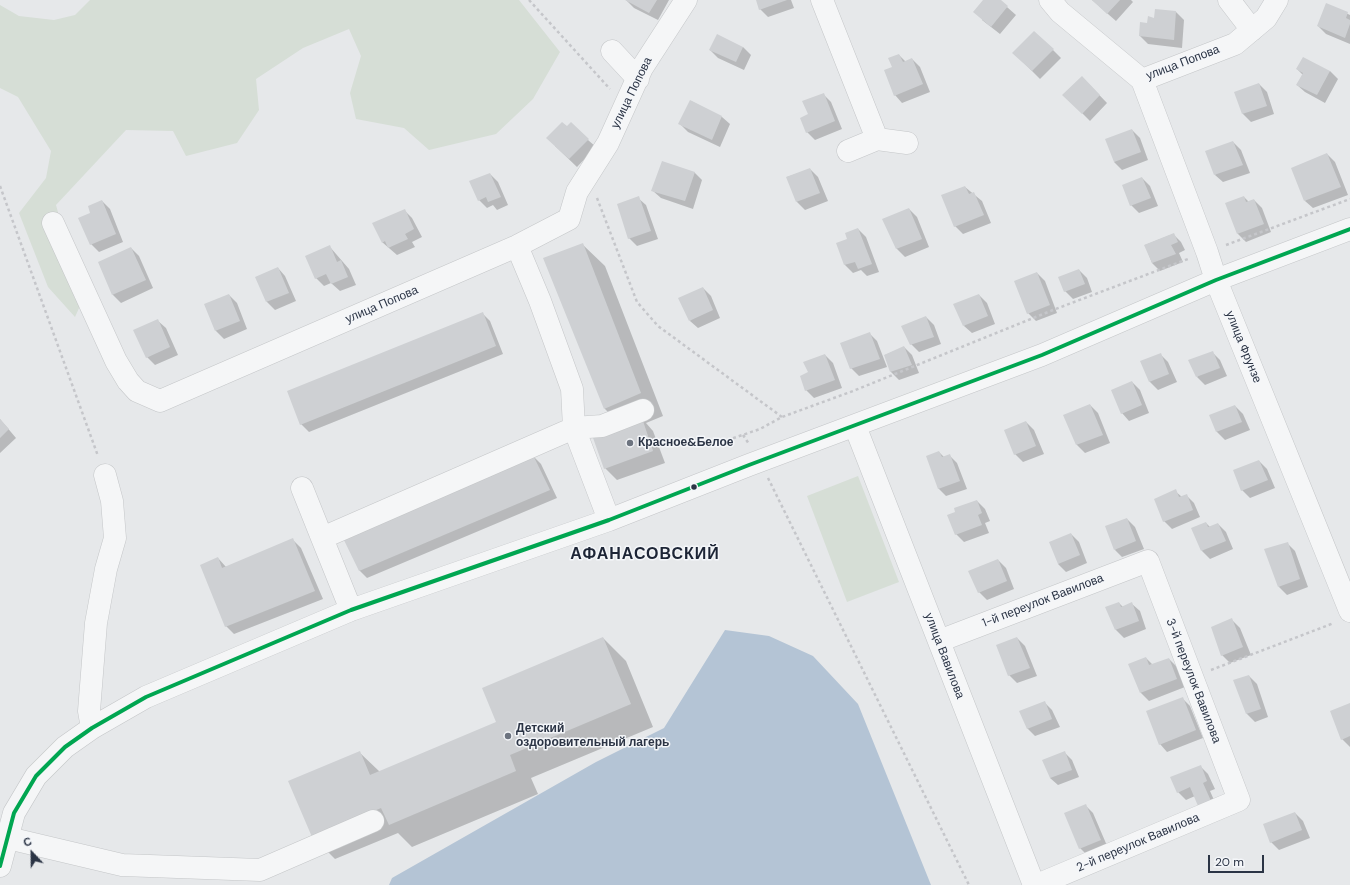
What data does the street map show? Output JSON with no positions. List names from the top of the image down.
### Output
{
  "streets": {
    "street": [
      "улица Попова",
      "улица Фрунзе",
      "1-й переулок Вавилова",
      "улица Вавилова",
      "3-й переулок Вавилова",
      "2-й переулок Вавилова"
    ]
  },
  "crossings": [
    ["улица Попова", "улица Фрунзе"],
    ["1-й переулок Вавилова", "улица Вавилова"],
    ["1-й переулок Вавилова", "3-й переулок Вавилова"],
    ["улица Вавилова", "2-й переулок Вавилова"],
    ["3-й переулок Вавилова", "2-й переулок Вавилова"]
  ],
  "districts": ["АФАНАСОВСКИЙ"],
  "places": ["Красное&Белое", "Детский оздоровительный лагерь"],
  "scale_bar": "20 m",
  "north": "top"
}
